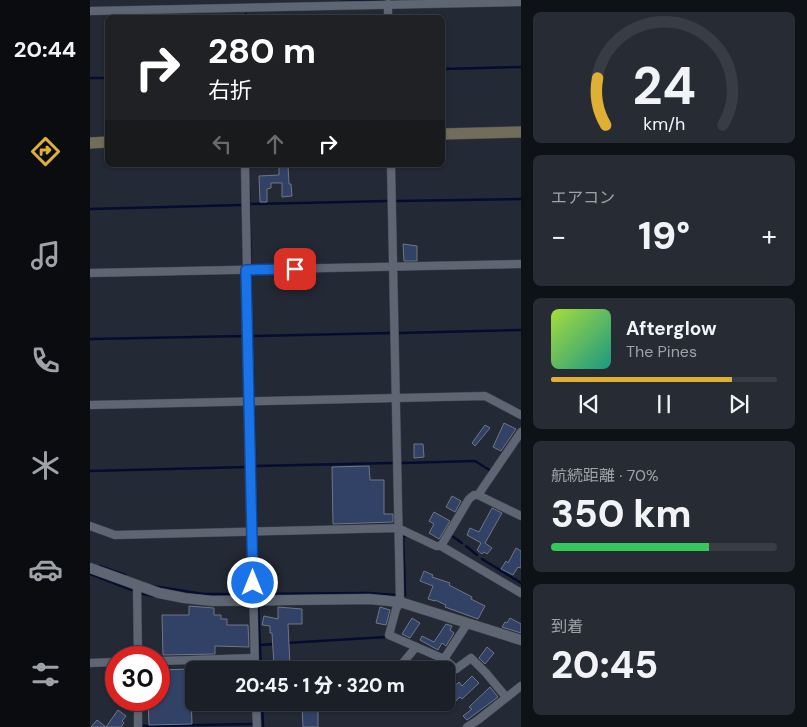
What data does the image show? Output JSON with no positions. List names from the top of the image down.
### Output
{
  "page": {
    "tabs": "20:44",
    "turn": ["280 m", "右折"],
    "tile": [
      "エアコン",
      ["航続距離 · 70%", "350 km"],
      ["到着", "20:45"]
    ],
    "heat": ["−", "19°", "+"],
    "song": ["Afterglow", "The Pines"],
    "limit": "30",
    "trip": "20:45 · 1 分 · 320 m",
    "gauge": ["24", "km/h"]
  }
}
